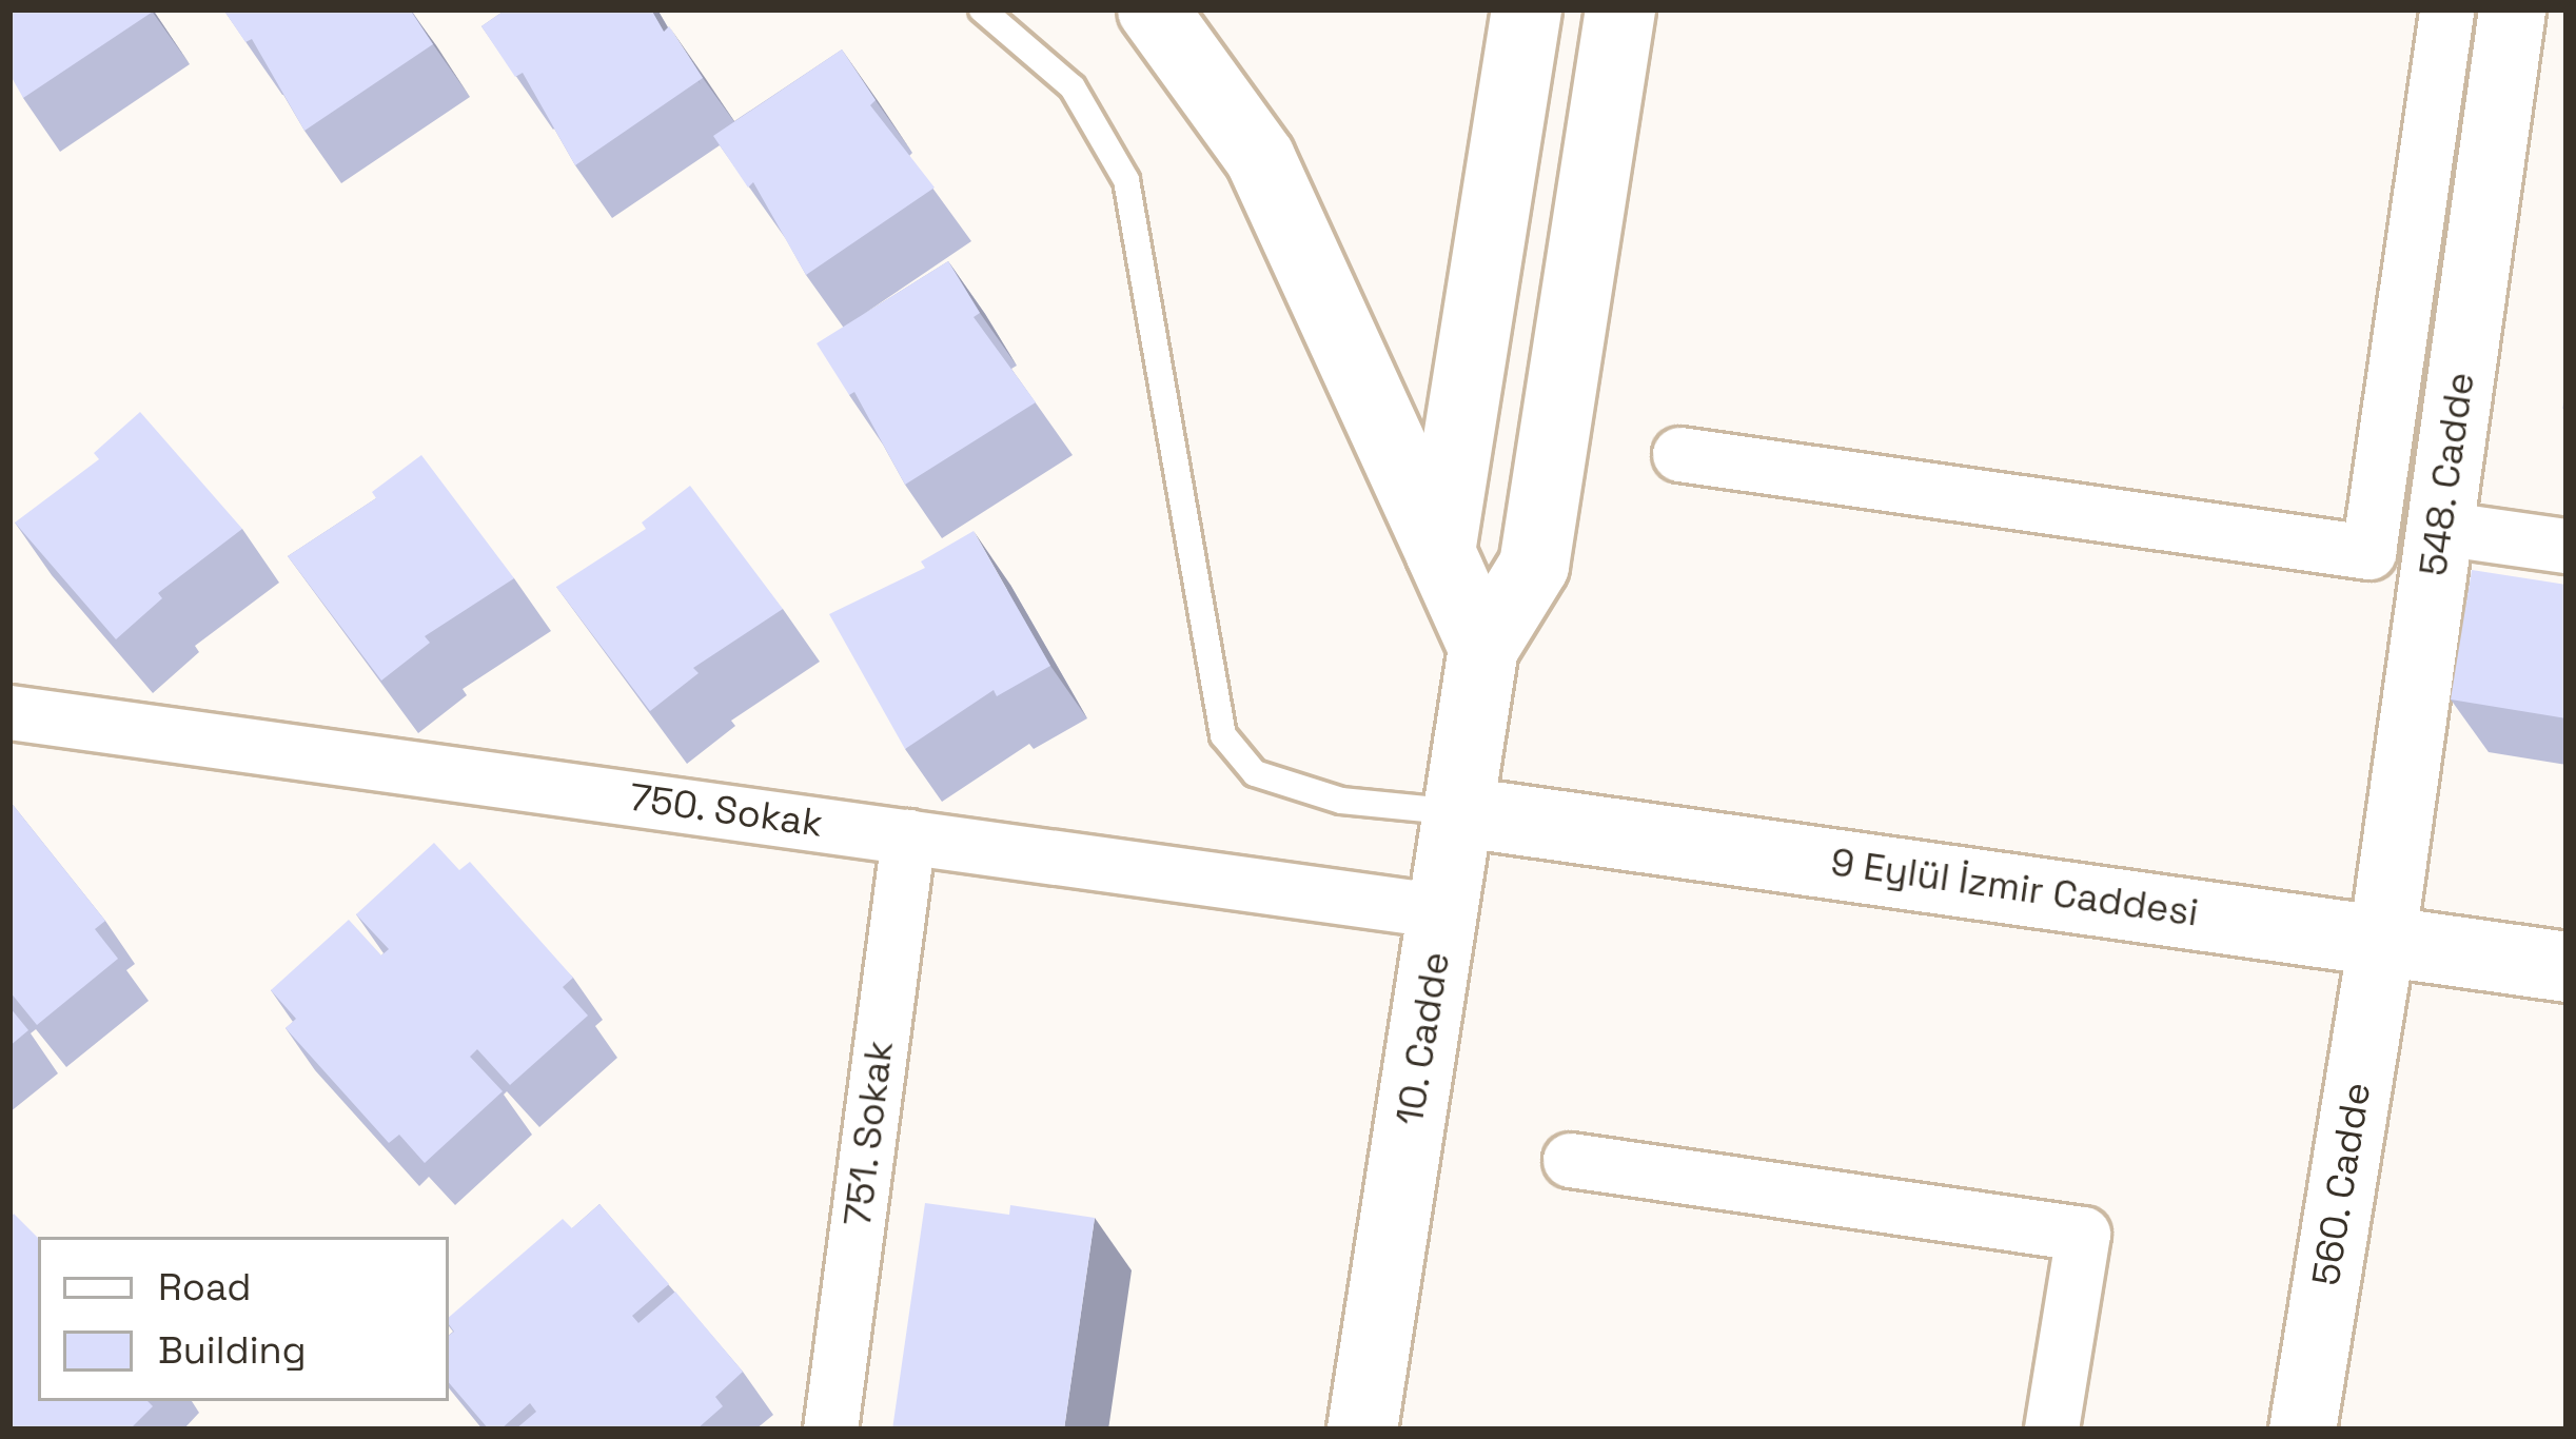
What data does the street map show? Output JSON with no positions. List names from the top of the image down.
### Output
{
  "streets": {
    "main road": ["9 Eylül İzmir Caddesi", "10. Cadde"],
    "street": [
      "548. Cadde",
      "750. Sokak",
      "751. Sokak",
      "560. Cadde"
    ]
  },
  "crossings": [
    ["548. Cadde", "9 Eylül İzmir Caddesi"],
    ["548. Cadde", "560. Cadde"],
    ["750. Sokak", "10. Cadde"],
    ["750. Sokak", "751. Sokak"],
    ["9 Eylül İzmir Caddesi", "10. Cadde"],
    ["9 Eylül İzmir Caddesi", "560. Cadde"]
  ],
  "legend": ["Road", "Building"]
}
